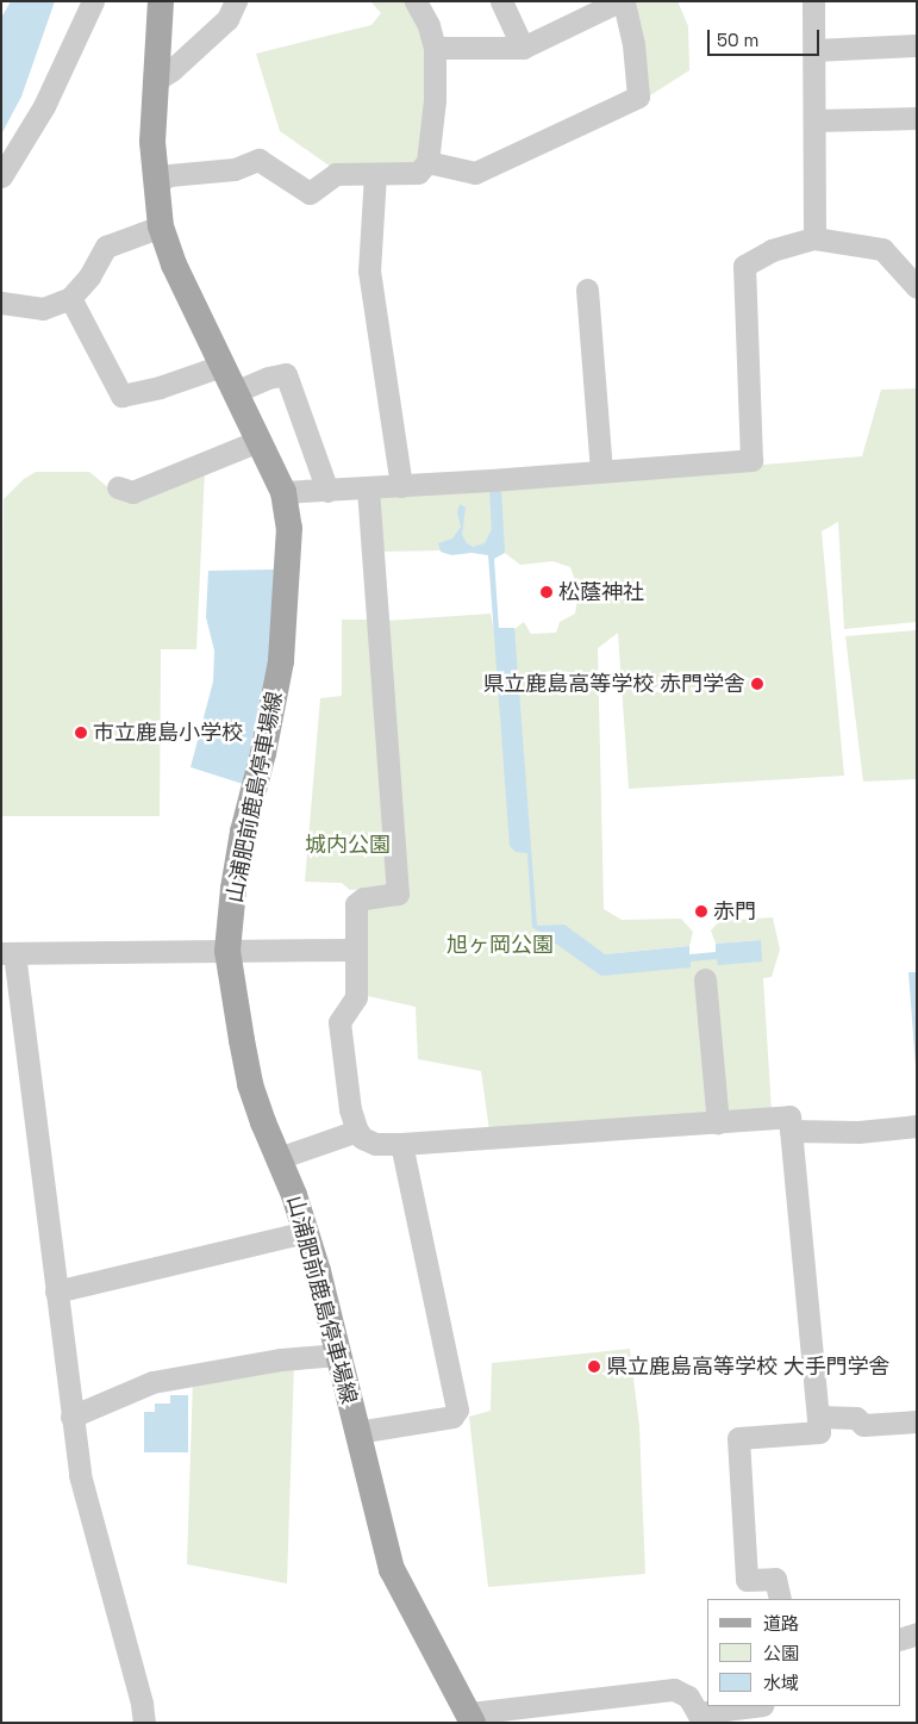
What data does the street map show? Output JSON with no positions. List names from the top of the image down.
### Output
{
  "streets": {
    "main road": ["山浦肥前鹿島停車場線"]
  },
  "parks": ["城内公園", "旭ヶ岡公園"],
  "places": [
    "松蔭神社",
    "県立鹿島高等学校 赤門学舎",
    "市立鹿島小学校",
    "赤門",
    "県立鹿島高等学校 大手門学舎"
  ],
  "legend": ["道路", "公園", "水域"],
  "scale_bar": "50 m"
}
